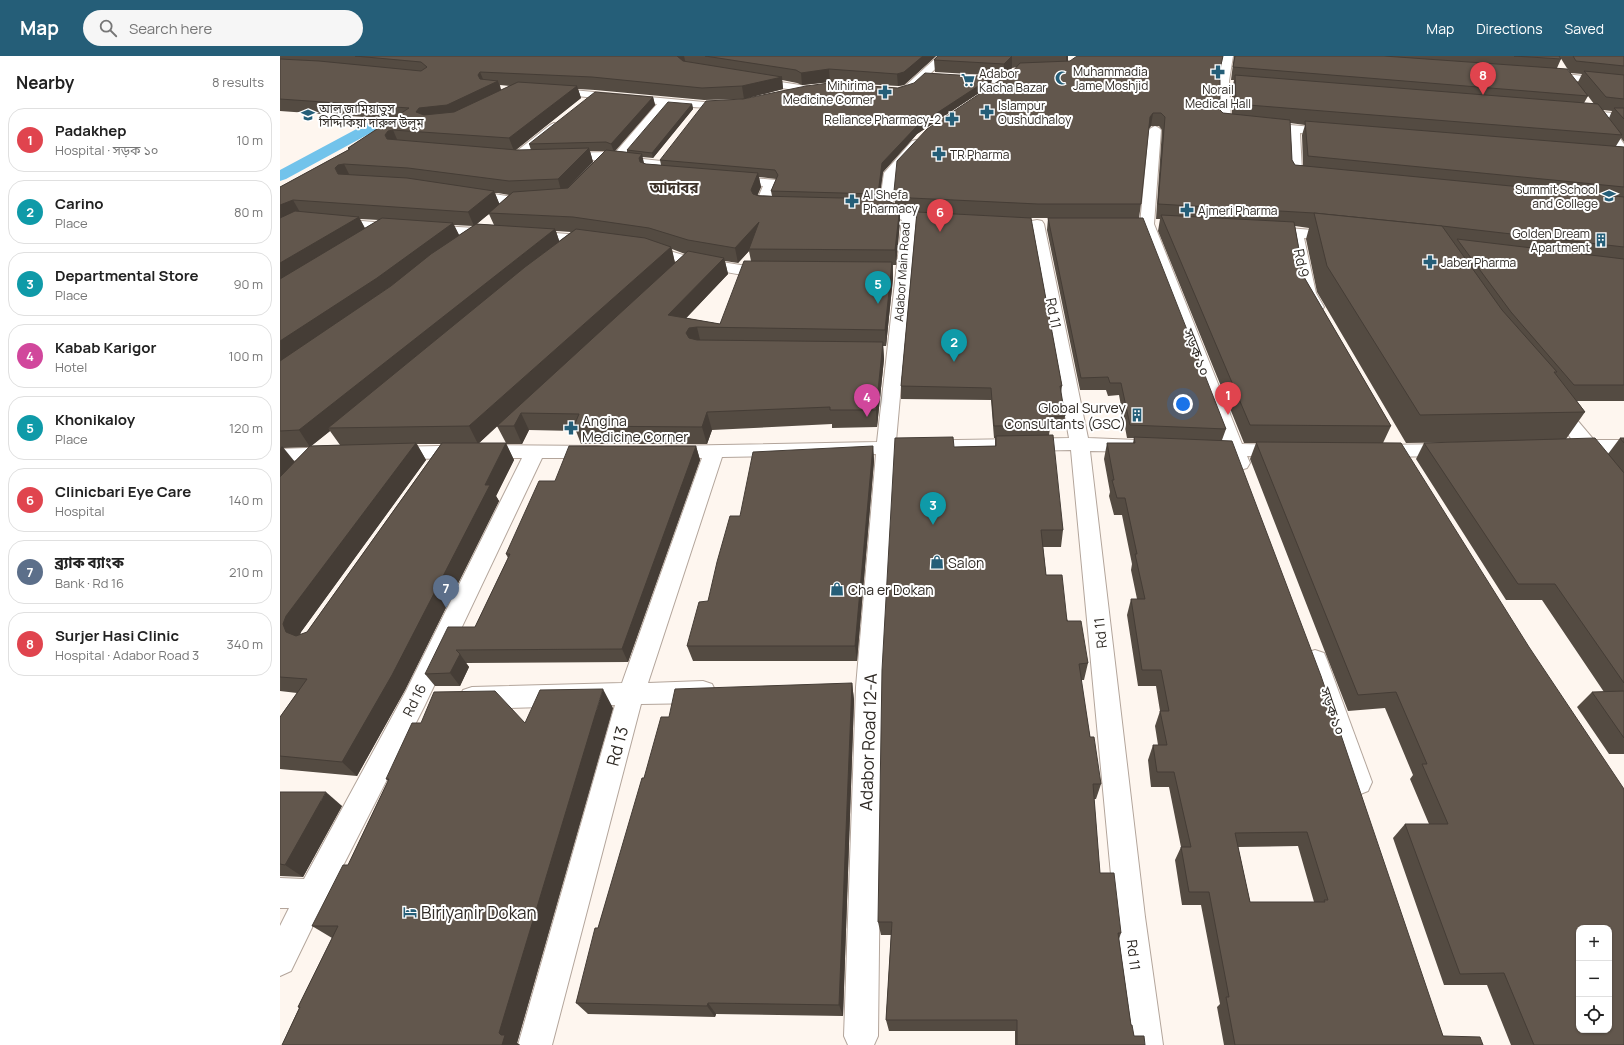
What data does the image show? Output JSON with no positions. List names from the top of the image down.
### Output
{
  "streets": {
    "street": [
      "Rd 9",
      "Adabor Main Road",
      "Rd 11",
      "সড়ক ১০",
      "Rd 16",
      "Adabor Road 12-A",
      "Rd 13"
    ]
  },
  "crossings": [
    ["Adabor Main Road", "Adabor Road 12-A"]
  ],
  "districts": ["আদাবর"],
  "places": {
    "pharmacy": [
      "Norail Medical Hall",
      "Mihirima Medicine Corner",
      "Islampur Oushudhaloy",
      "Reliance Pharmacy-2",
      "TR Pharma",
      "Al Shefa Pharmacy",
      "Ajmeri Pharma",
      "Jaber Pharma",
      "Angina Medicine Corner"
    ],
    "mosque": ["Muhammadia Jame Moshjid"],
    "supermarket": ["Adabor Kacha Bazar"],
    "school or university": ["আল জামিয়াতুস সিদ্দিকিয়া দারুল উলুম", "Summit School and College"],
    "building": ["Golden Dream Apartment", "Global Survey Consultants (GSC)"],
    "shop": ["Salon", "Cha er Dokan"],
    "hotel": ["Biriyanir Dokan"]
  },
  "page": {
    "header": "Map",
    "search": "Search here",
    "nav": ["Map", "Directions", "Saved"],
    "heading": ["Nearby", "8 results"],
    "pins": [
      "8",
      "6",
      "5",
      "2",
      "1",
      "4",
      "3",
      "7"
    ],
    "list": [
      {
        "mark": "1",
        "name": "Padakhep",
        "note": "Hospital · সড়ক ১০",
        "value": "10 m"
      },
      {
        "mark": "2",
        "name": "Carino",
        "note": "Place",
        "value": "80 m"
      },
      {
        "mark": "3",
        "name": "Departmental Store",
        "note": "Place",
        "value": "90 m"
      },
      {
        "mark": "4",
        "name": "Kabab Karigor",
        "note": "Hotel",
        "value": "100 m"
      },
      {
        "mark": "5",
        "name": "Khonikaloy",
        "note": "Place",
        "value": "120 m"
      },
      {
        "mark": "6",
        "name": "Clinicbari Eye Care",
        "note": "Hospital",
        "value": "140 m"
      },
      {
        "mark": "7",
        "name": "ব্র্যাক ব্যাংক",
        "note": "Bank · Rd 16",
        "value": "210 m"
      },
      {
        "mark": "8",
        "name": "Surjer Hasi Clinic",
        "note": "Hospital · Adabor Road 3",
        "value": "340 m"
      }
    ],
    "map_buttons": ["+", "−"]
  }
}
